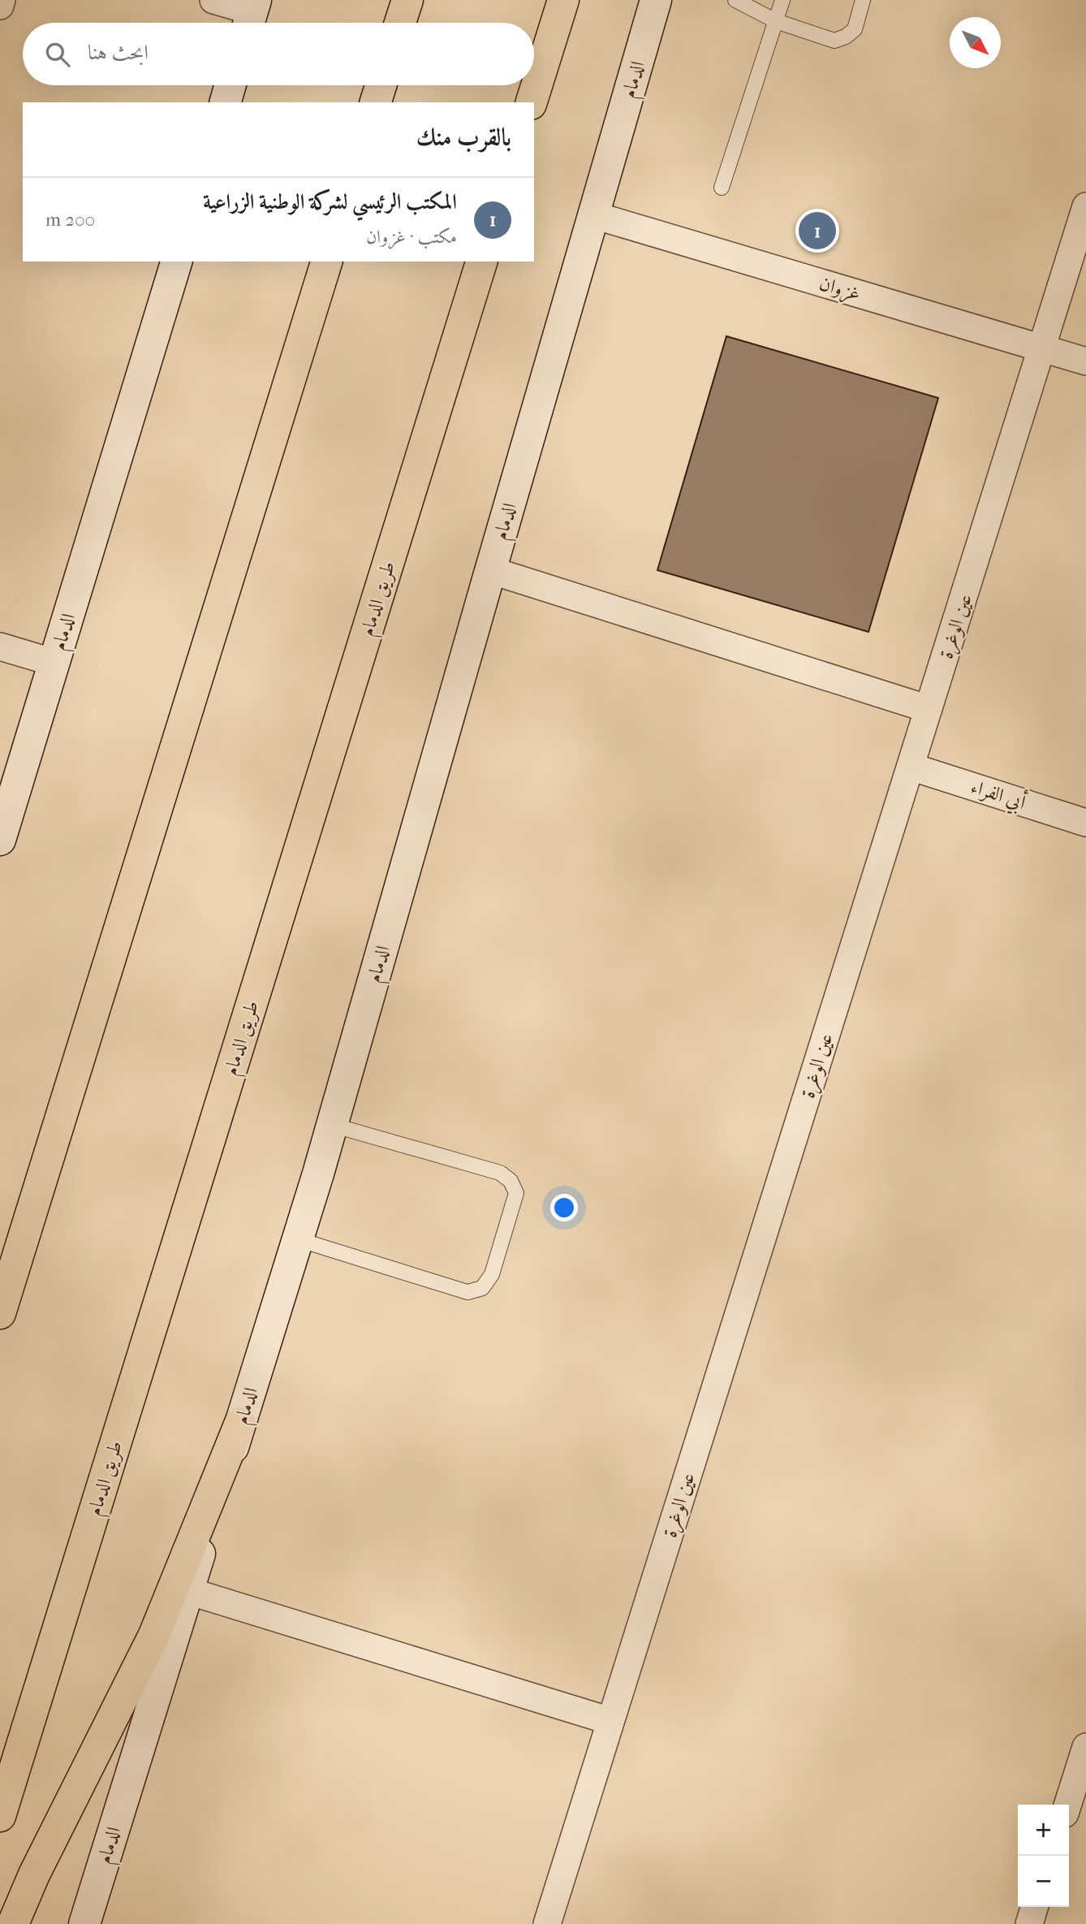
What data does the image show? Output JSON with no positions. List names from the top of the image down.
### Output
{
  "streets": {
    "highway": ["طريق الدمام"],
    "street": [
      "الدمام",
      "غزوان",
      "عين الوغرة",
      "أبي الفراء"
    ]
  },
  "crossings": [
    ["الدمام", "غزوان"],
    ["غزوان", "عين الوغرة"],
    ["عين الوغرة", "أبي الفراء"]
  ],
  "north": "bottom right",
  "page": {
    "search": "ابحث هنا",
    "heading": "بالقرب منك",
    "list": [
      {
        "mark": "1",
        "name": "المكتب الرئيسي لشركة الوطنية الزراعية",
        "note": "مكتب · غزوان",
        "value": "200 m"
      }
    ],
    "pins": "1",
    "map_buttons": ["+", "−"]
  }
}
